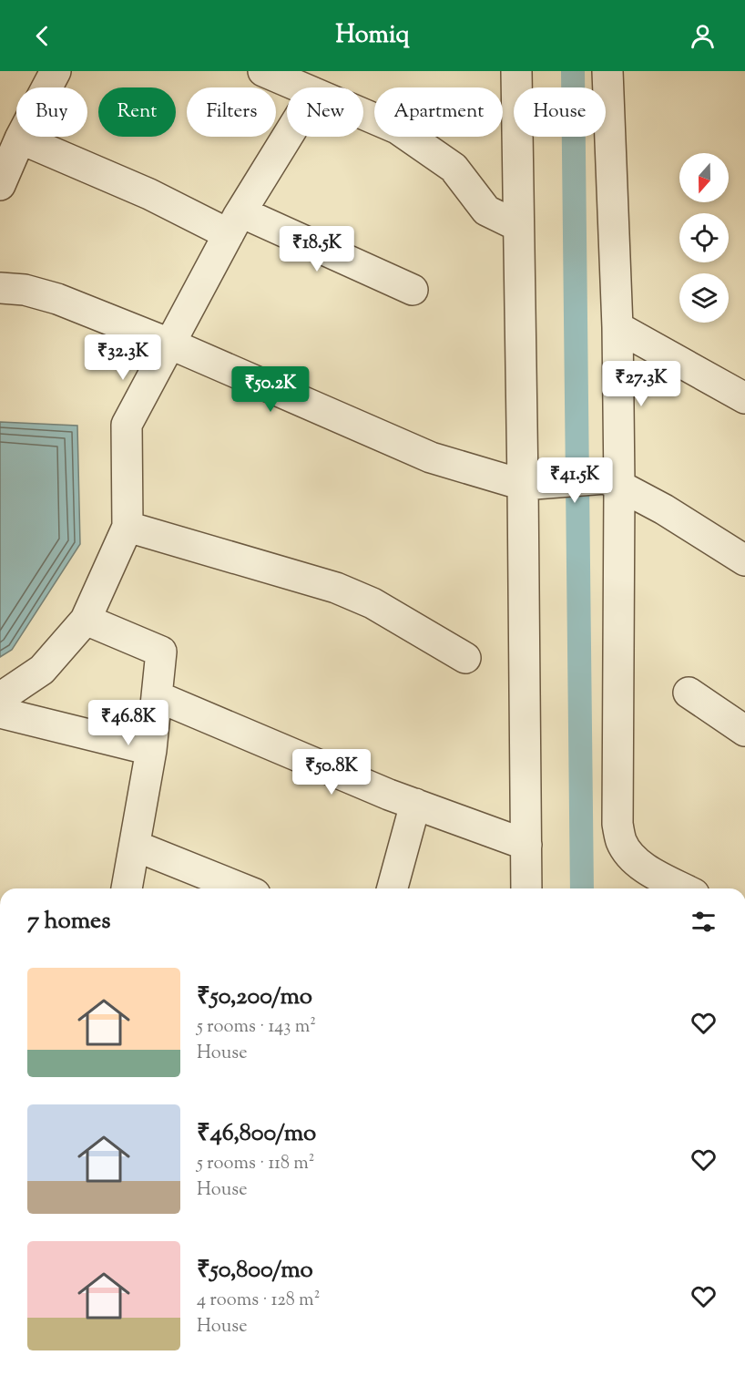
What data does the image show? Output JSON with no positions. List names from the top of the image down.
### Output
{
  "north": "bottom",
  "page": {
    "header": "Homiq",
    "chip": [
      "Buy",
      "Rent",
      "Filters",
      "New",
      "Apartment",
      "House"
    ],
    "price": [
      "₹18.5K",
      "₹32.3K",
      "₹27.3K",
      "₹50.2K",
      "₹41.5K",
      "₹46.8K",
      "₹50.8K"
    ],
    "heading": "7 homes",
    "list": [
      {
        "name": "₹50,200/mo",
        "note": "5 rooms · 143 m² · House"
      },
      {
        "name": "₹46,800/mo",
        "note": "5 rooms · 118 m² · House"
      },
      {
        "name": "₹50,800/mo",
        "note": "4 rooms · 128 m² · House"
      }
    ]
  }
}
